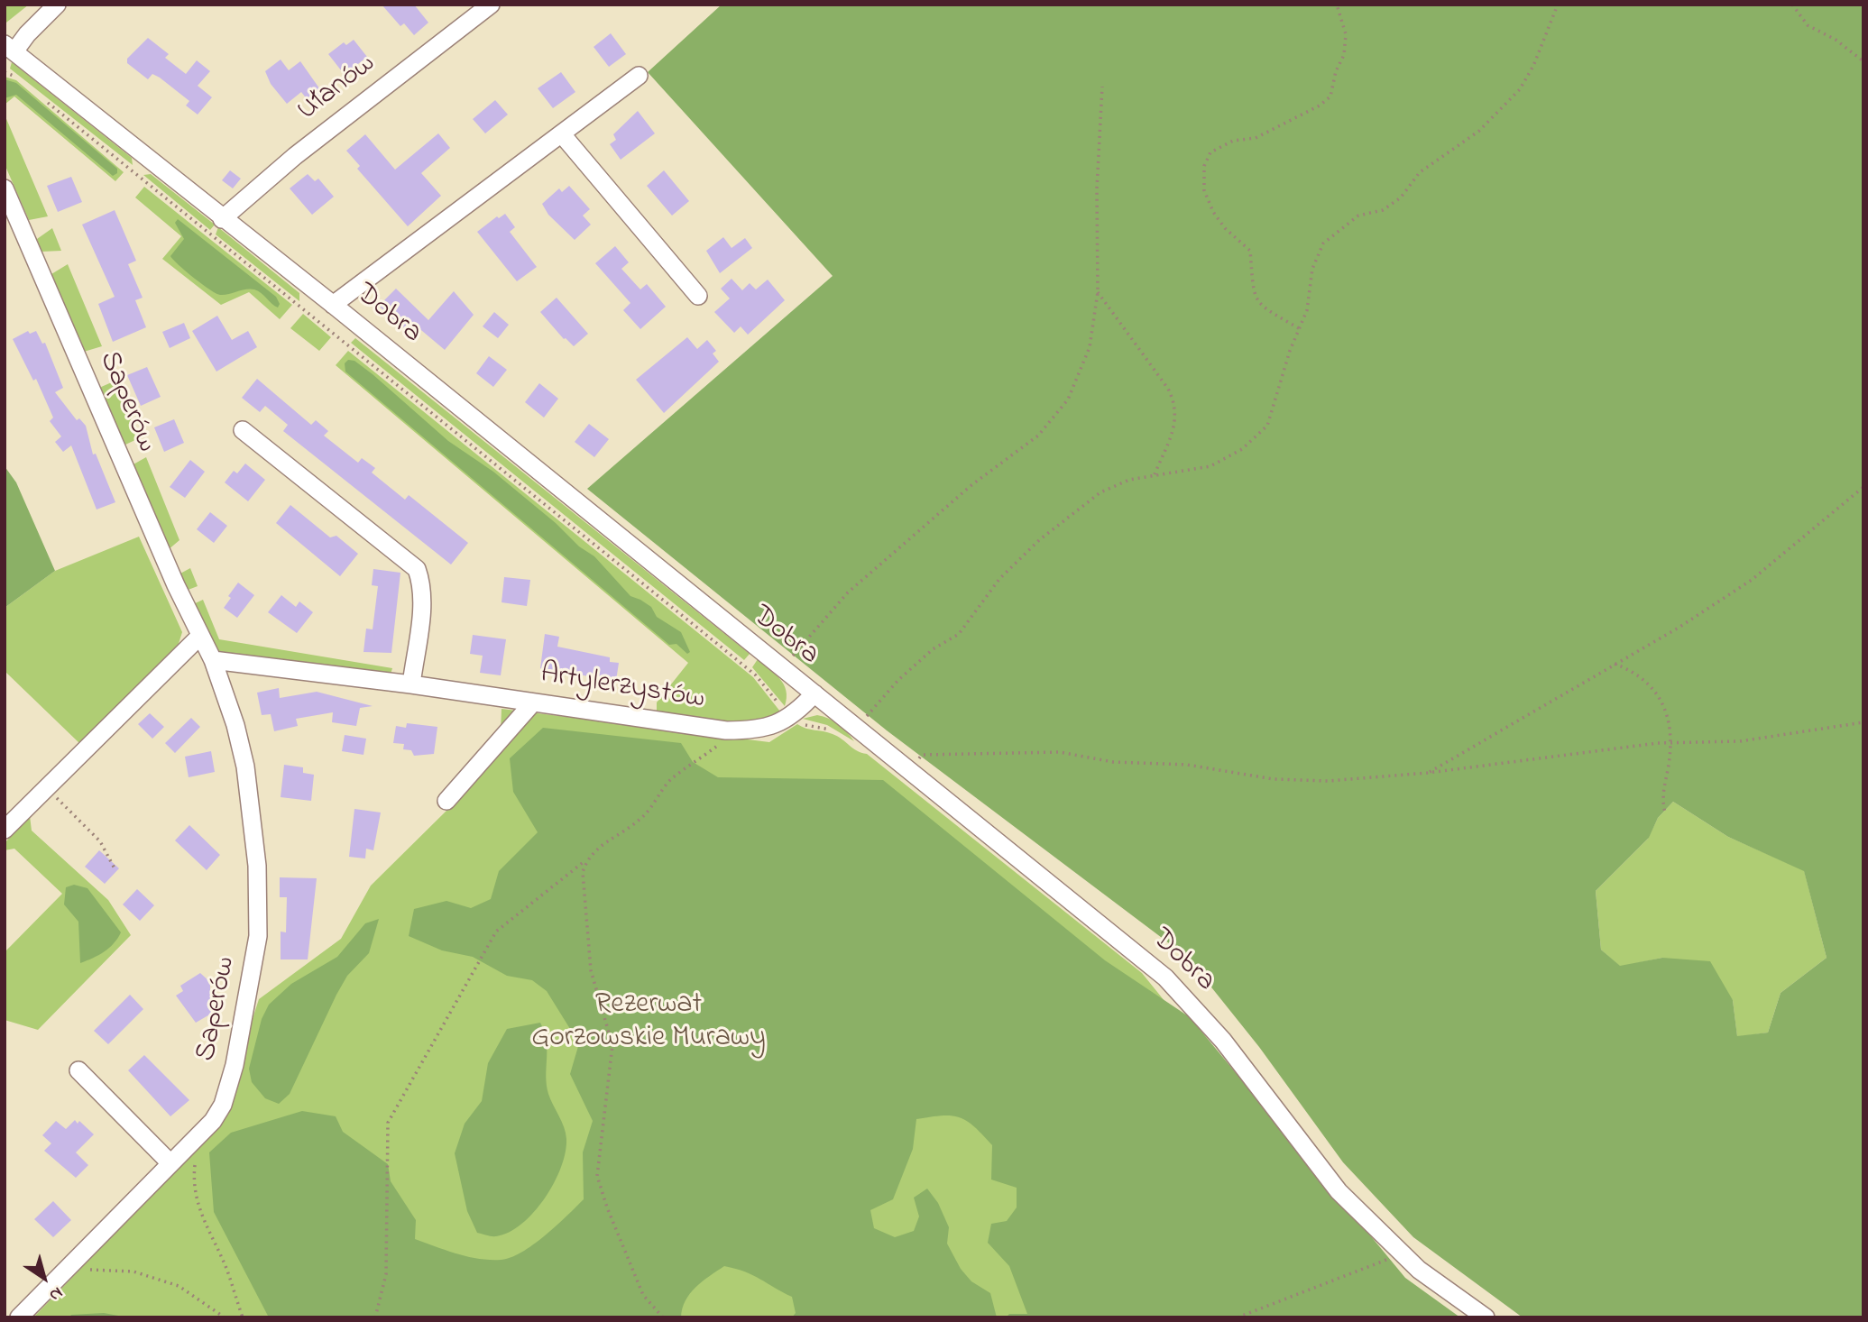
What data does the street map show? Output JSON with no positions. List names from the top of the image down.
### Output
{
  "streets": {
    "street": [
      "Ułanów",
      "Dobra",
      "Saperów",
      "Artylerzystów"
    ]
  },
  "crossings": [
    ["Ułanów", "Dobra"],
    ["Dobra", "Artylerzystów"],
    ["Saperów", "Artylerzystów"]
  ],
  "parks": ["Rezerwat Gorzowskie Murawy"],
  "north": "bottom right"
}
